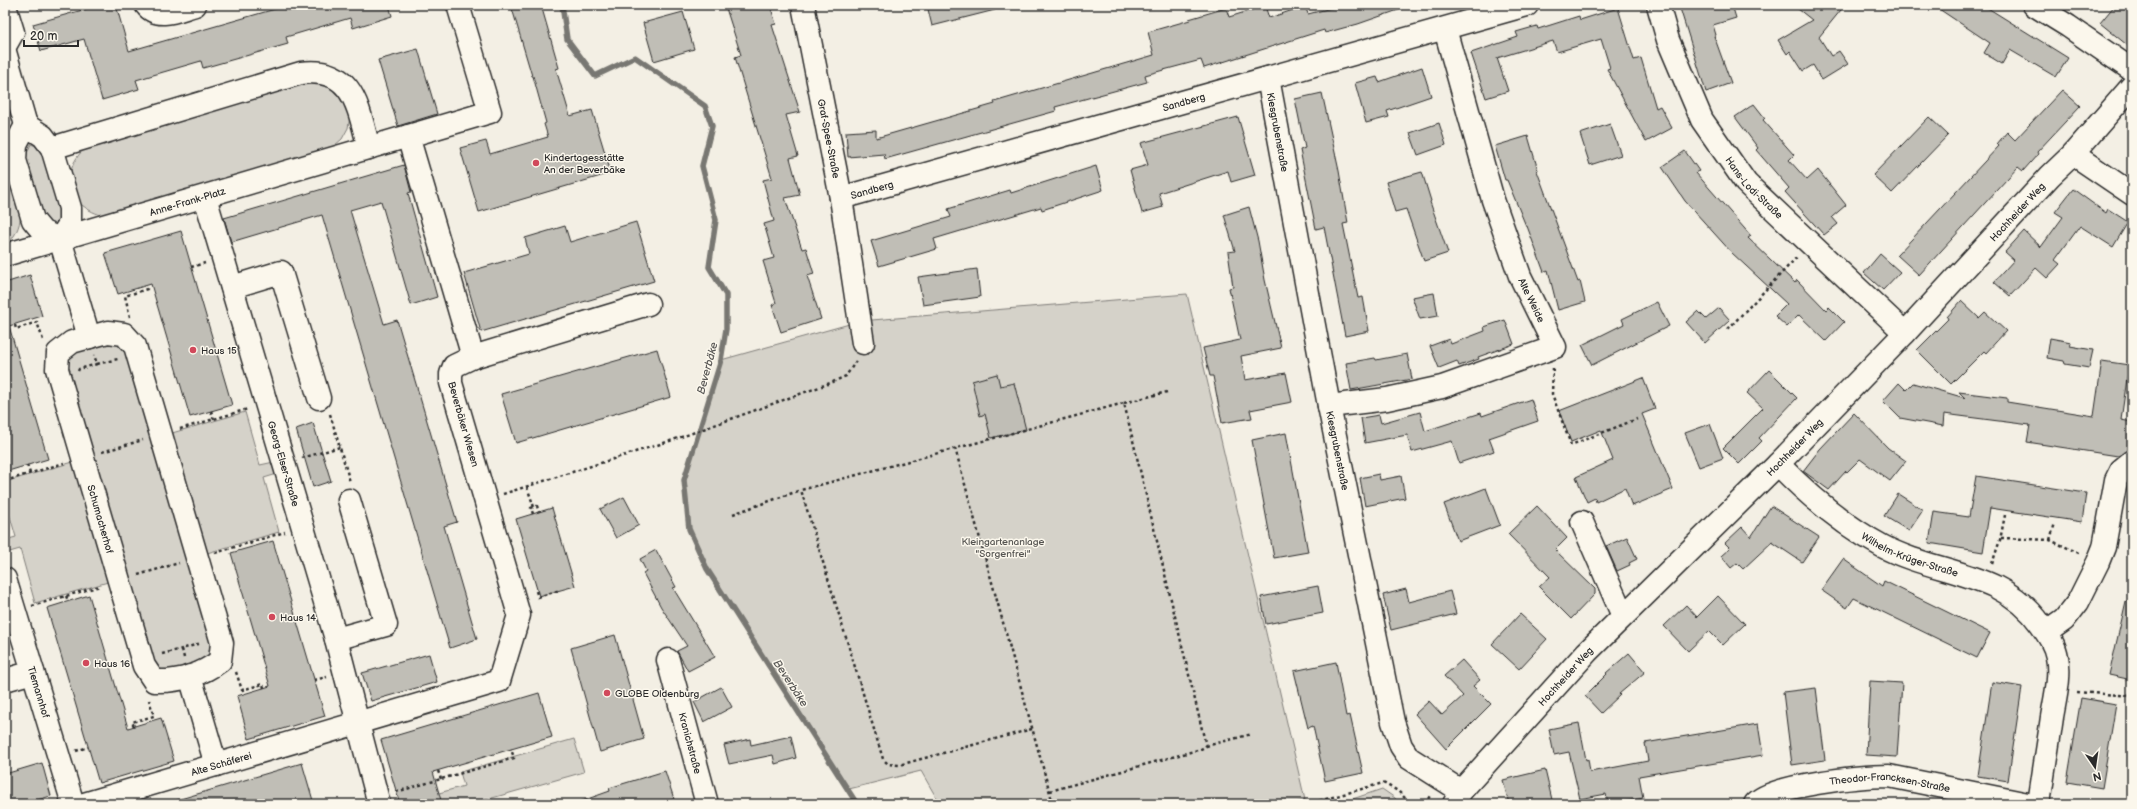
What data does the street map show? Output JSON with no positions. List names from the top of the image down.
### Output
{
  "streets": {
    "street": [
      "Sandberg",
      "Kiesgrubenstraße",
      "Graf-Spee-Straße",
      "Hans-Lodi-Straße",
      "Anne-Frank-Platz",
      "Hochheider Weg",
      "Alte Weide",
      "Beverbäker Wiesen",
      "Georg-Elser-Straße",
      "Schumacherhof",
      "Wilhelm-Krüger-Straße",
      "Tiemannhof",
      "Kranichstraße",
      "Alte Schäferei",
      "Theodor-Francksen-Straße"
    ]
  },
  "crossings": [
    ["Sandberg", "Kiesgrubenstraße"],
    ["Sandberg", "Graf-Spee-Straße"],
    ["Sandberg", "Alte Weide"],
    ["Kiesgrubenstraße", "Hochheider Weg"],
    ["Hans-Lodi-Straße", "Hochheider Weg"],
    ["Anne-Frank-Platz", "Georg-Elser-Straße"],
    ["Hochheider Weg", "Wilhelm-Krüger-Straße"],
    ["Beverbäker Wiesen", "Georg-Elser-Straße"],
    ["Beverbäker Wiesen", "Alte Schäferei"],
    ["Georg-Elser-Straße", "Alte Schäferei"]
  ],
  "water": ["Beverbäke"],
  "parks": ["Kleingartenanlage \"Sorgenfrei\""],
  "places": [
    "Kindertagesstätte An der Beverbäke",
    "Haus 15",
    "Haus 14",
    "Haus 16",
    "GLOBE Oldenburg"
  ],
  "scale_bar": "20 m",
  "north": "bottom"
}
